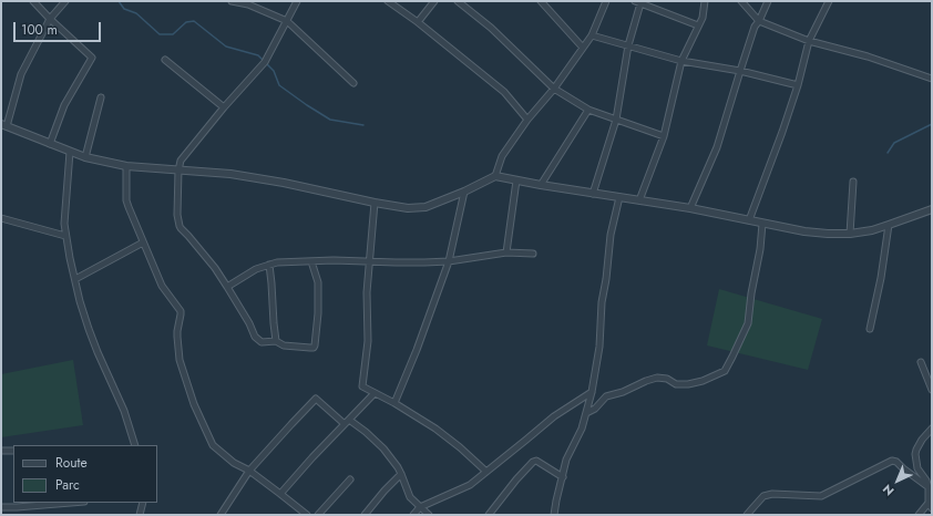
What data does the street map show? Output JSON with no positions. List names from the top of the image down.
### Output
{
  "legend": ["Route", "Parc"],
  "scale_bar": "100 m",
  "north": "bottom left"
}
